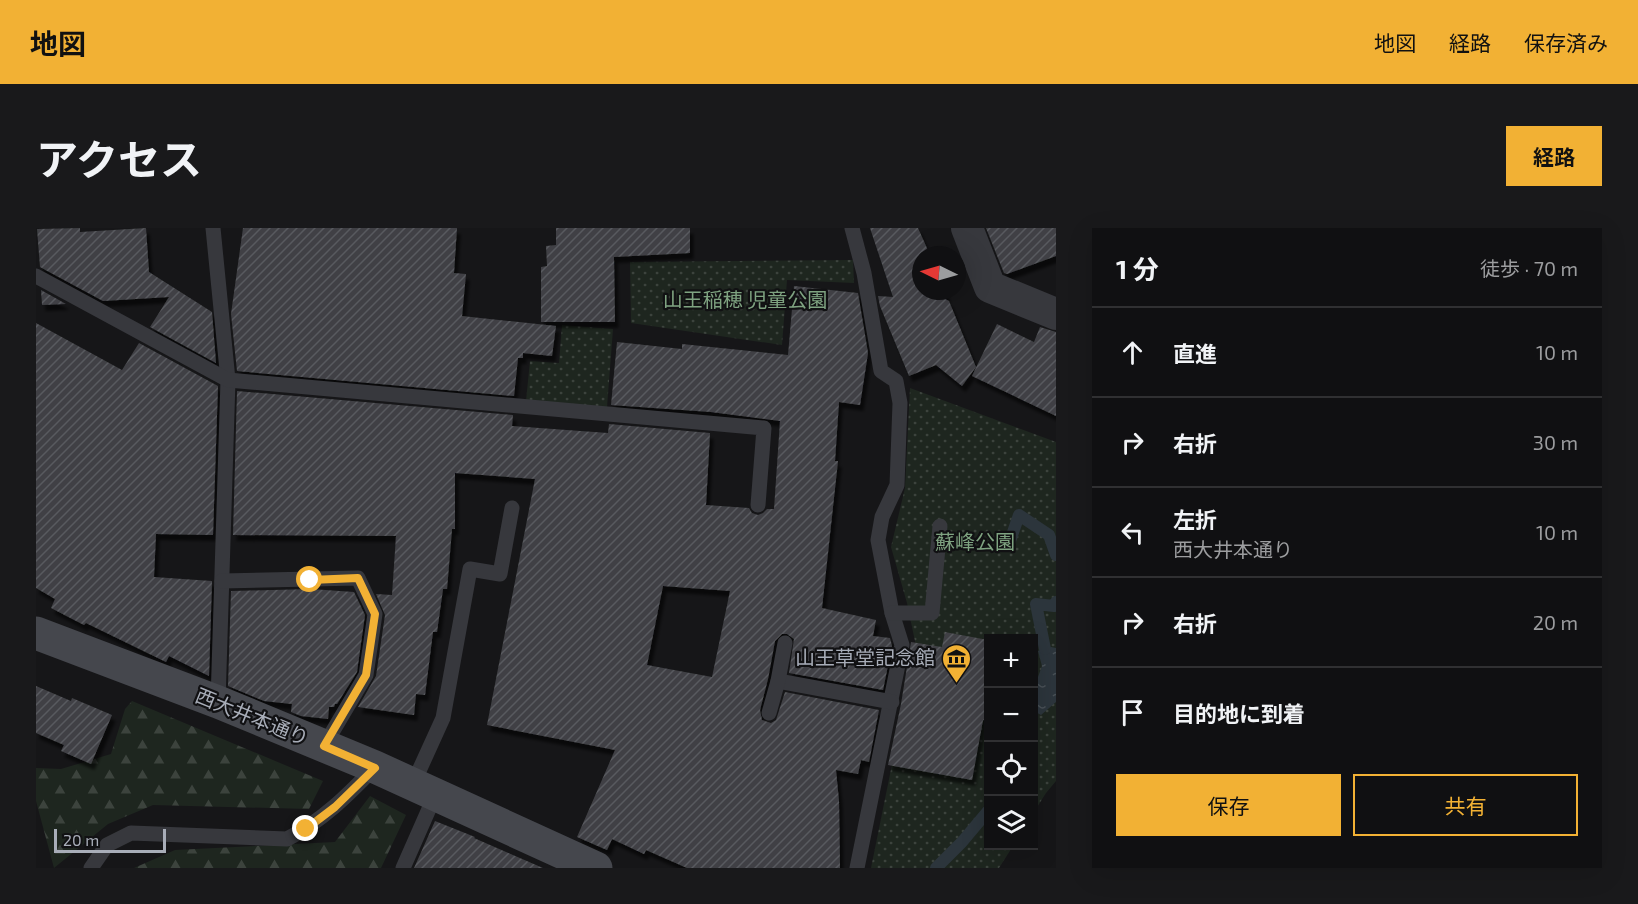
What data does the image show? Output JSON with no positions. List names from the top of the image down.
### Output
{
  "streets": {
    "street": ["西大井本通り"]
  },
  "parks": ["山王稲穂 児童公園", "蘇峰公園"],
  "places": {
    "museum": ["山王草堂記念館"]
  },
  "scale_bar": "20 m",
  "north": "left",
  "page": {
    "header": "地図",
    "nav": ["地図", "経路", "保存済み"],
    "title": "アクセス",
    "buttons": [
      "経路",
      ["保存", "共有"]
    ],
    "heading": ["1 分", "徒歩 · 70 m"],
    "list": [
      ["直進", "10 m"],
      ["右折", "30 m"],
      ["左折", "西大井本通り", "10 m"],
      ["右折", "20 m"],
      "目的地に到着"
    ],
    "map_buttons": ["+", "−"],
    "scale": "20 m"
  }
}
